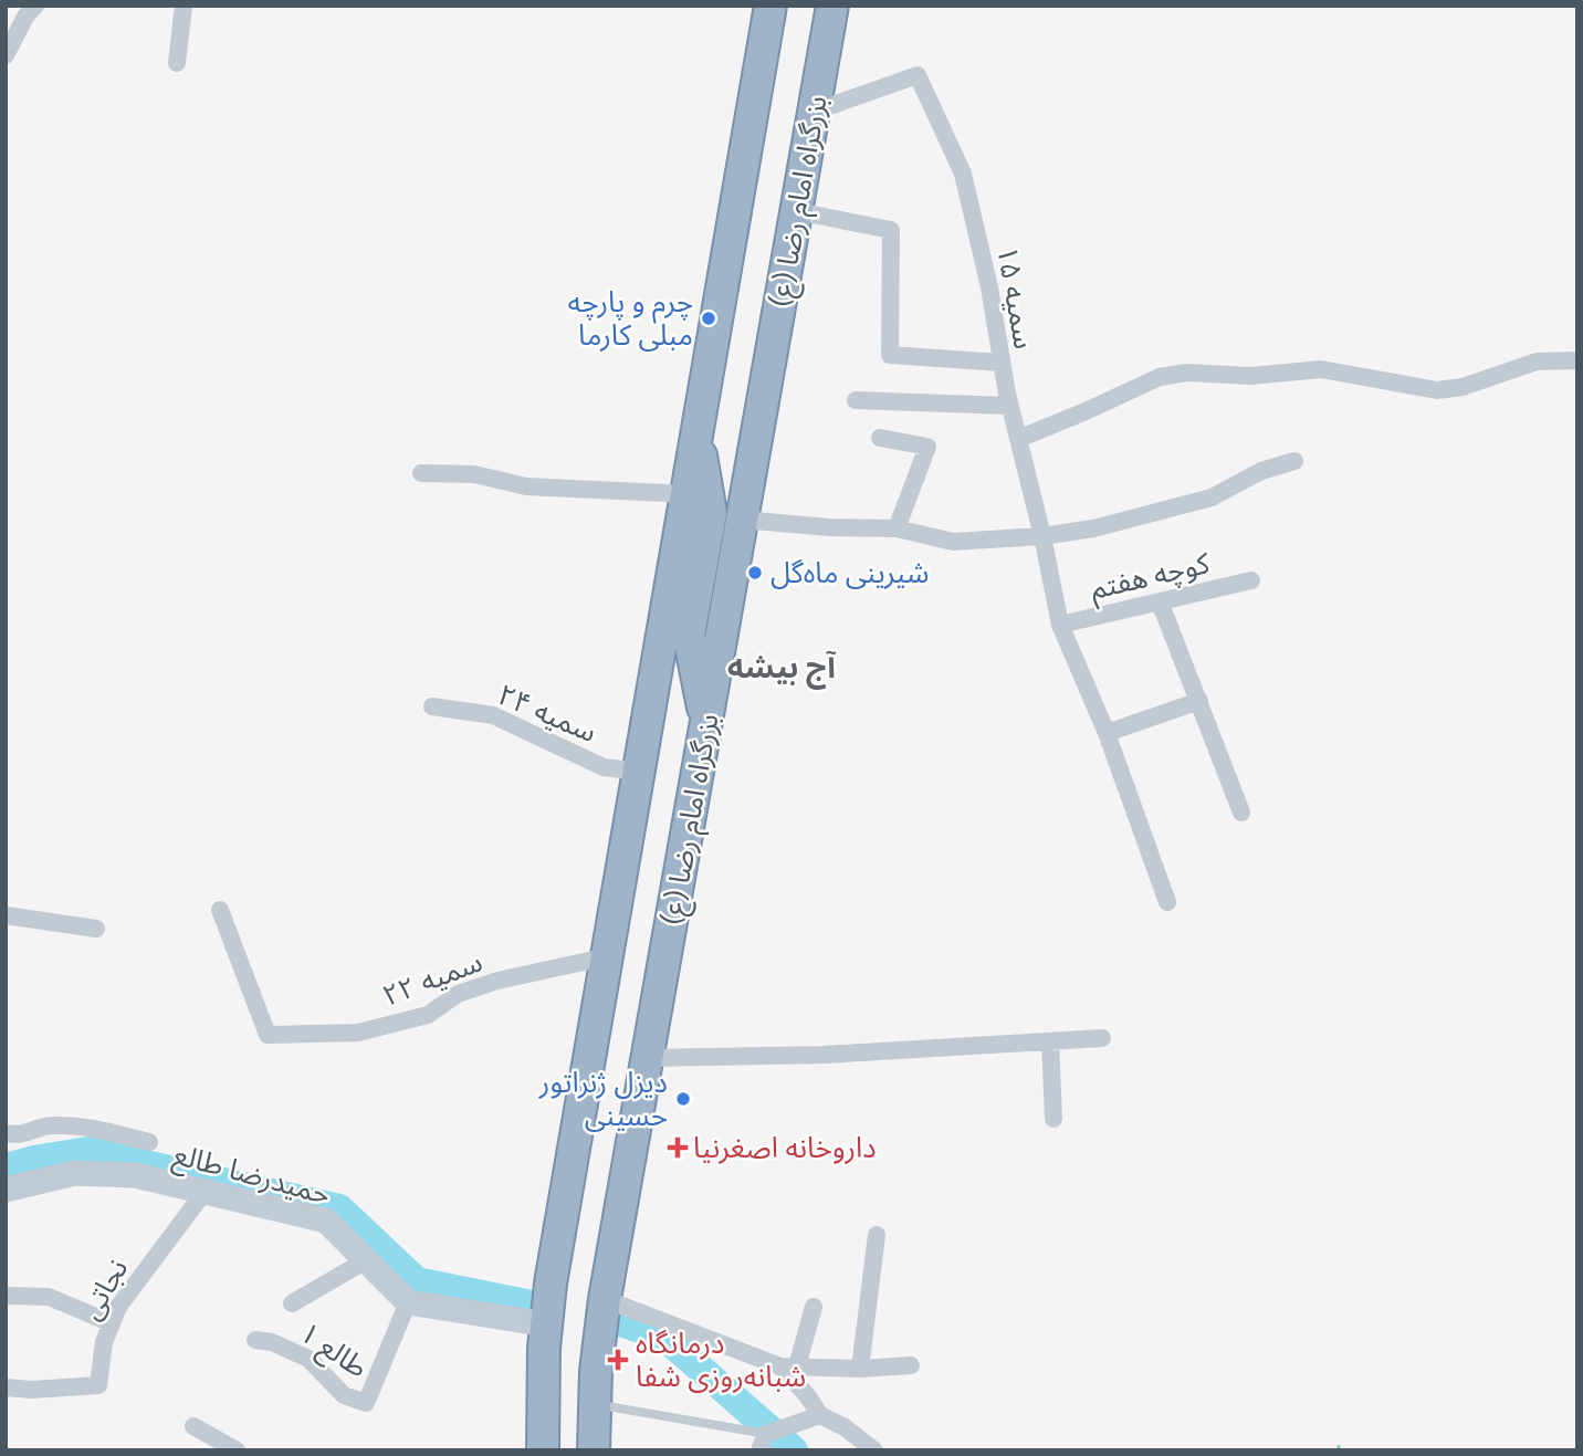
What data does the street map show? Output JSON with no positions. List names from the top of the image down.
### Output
{
  "streets": {
    "highway": ["بزرگراه امام رضا (ع)"],
    "main road": ["حمیدرضا طالع"],
    "street": [
      "سمیه ۱۵",
      "کوچه هفتم",
      "سمیه ۲۴",
      "سمیه ۲۲",
      "نجاتی",
      "طالع ۱"
    ]
  },
  "crossings": [
    ["بزرگراه امام رضا (ع)", "سمیه ۱۵"],
    ["بزرگراه امام رضا (ع)", "سمیه ۲۴"],
    ["بزرگراه امام رضا (ع)", "سمیه ۲۲"],
    ["سمیه ۱۵", "کوچه هفتم"],
    ["حمیدرضا طالع", "نجاتی"],
    ["حمیدرضا طالع", "طالع ۱"]
  ],
  "districts": ["آج بیشه"],
  "places": {
    "other": ["چرم و پارچه مبلی کارما", "شیرینی ماه‌گل", "دیزل ژنراتور حسینی"],
    "health": ["داروخانه اصغرنیا", "درمانگاه شبانه‌روزی شفا"]
  }
}
